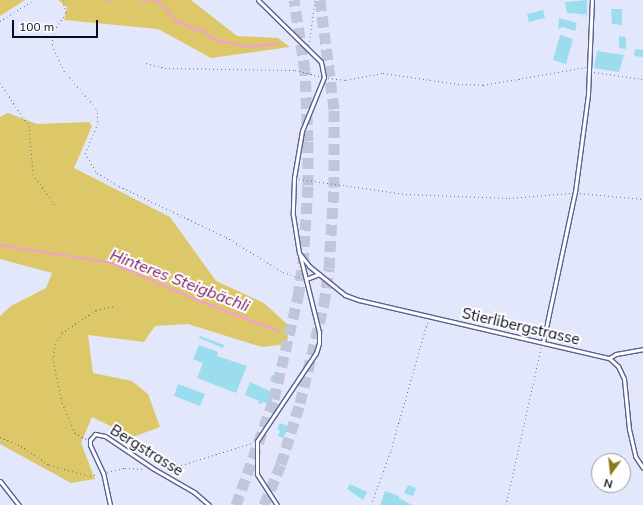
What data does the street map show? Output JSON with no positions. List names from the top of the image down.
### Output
{
  "streets": {
    "lane": ["Stierlibergstrasse", "Bergstrasse"]
  },
  "water": ["Hinteres Steigbächli"],
  "scale_bar": "100 m",
  "north": "bottom"
}
